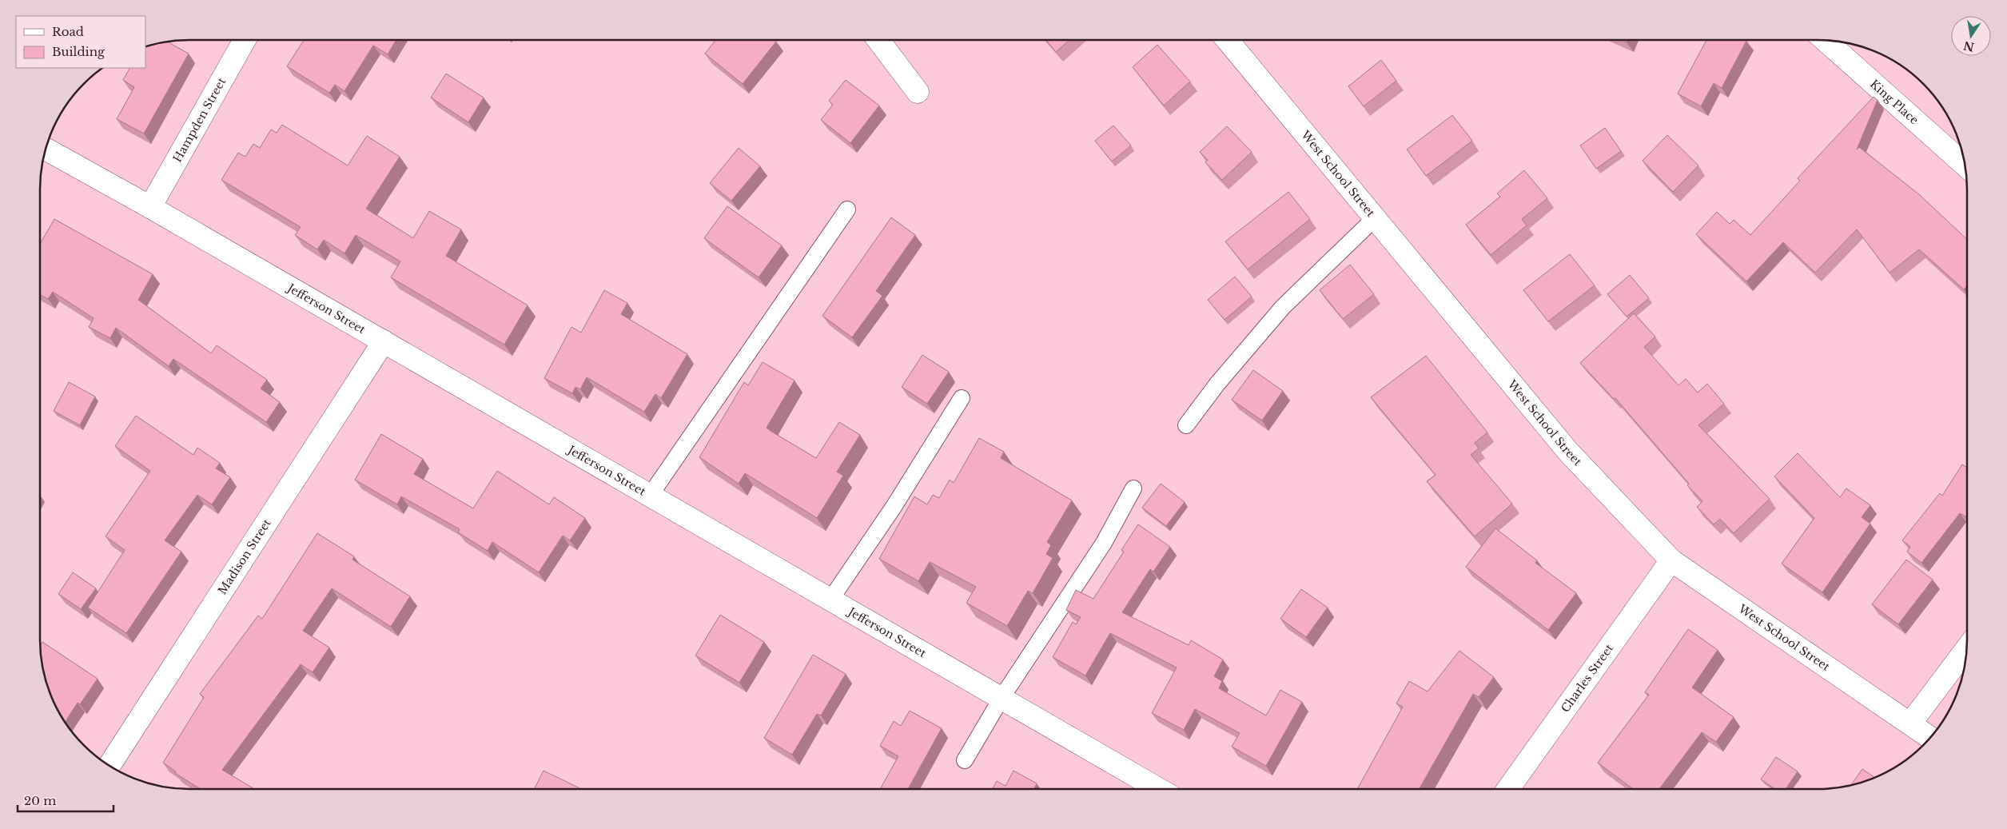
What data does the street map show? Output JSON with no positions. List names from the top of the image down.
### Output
{
  "streets": {
    "street": [
      "King Place",
      "Hampden Street",
      "West School Street",
      "Jefferson Street",
      "Madison Street",
      "Charles Street"
    ]
  },
  "crossings": [
    ["Hampden Street", "Jefferson Street"],
    ["West School Street", "Charles Street"],
    ["Jefferson Street", "Madison Street"]
  ],
  "legend": ["Road", "Building"],
  "scale_bar": "20 m",
  "north": "bottom"
}
